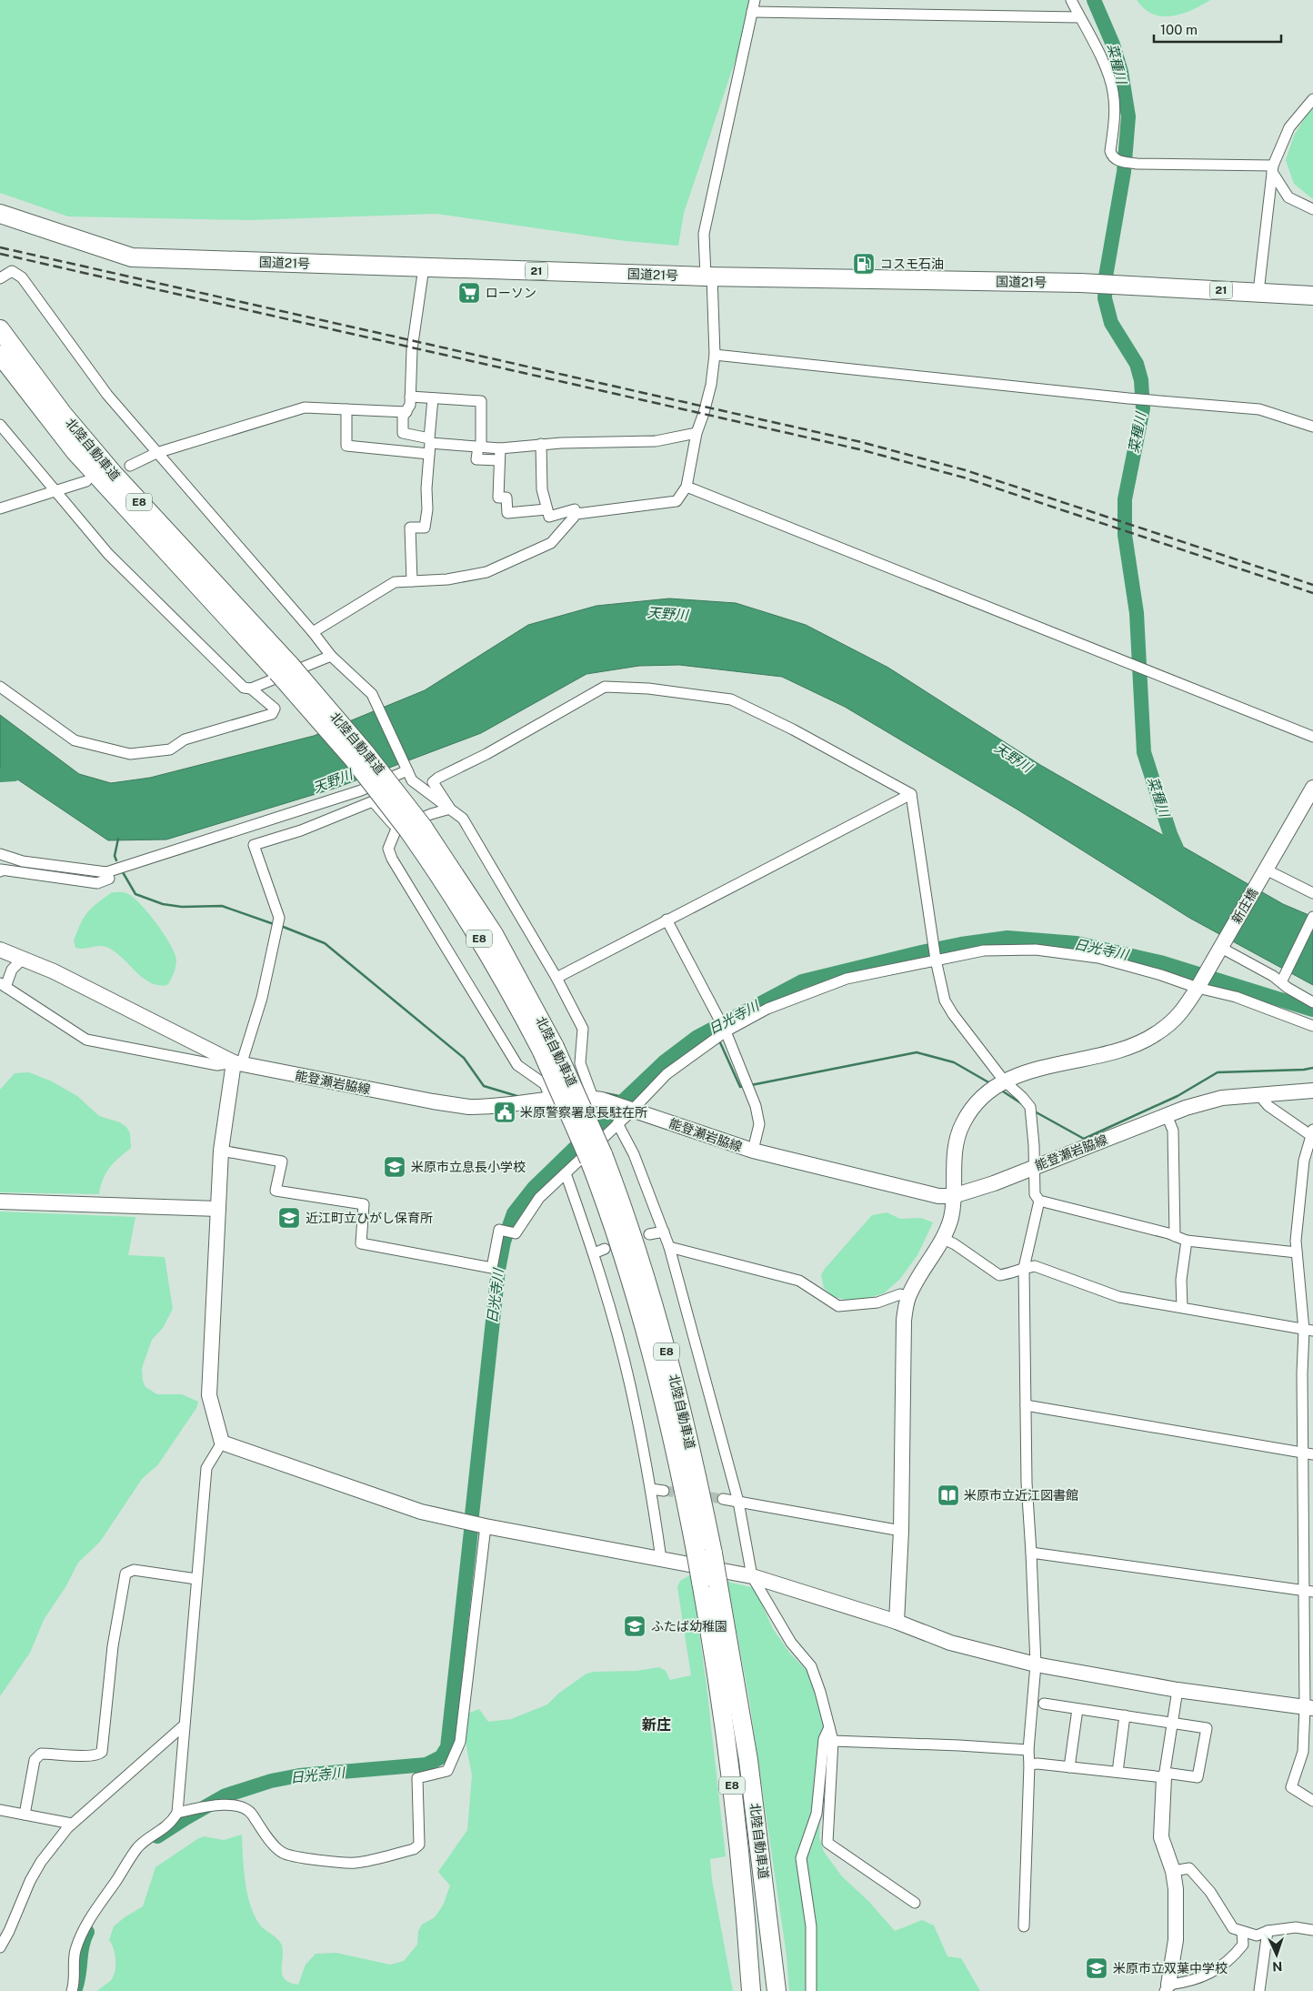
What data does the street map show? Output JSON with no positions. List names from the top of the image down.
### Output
{
  "streets": {
    "highway": [
      "国道21号",
      "21",
      "北陸自動車道",
      "E8"
    ],
    "street": ["新庄橋", "能登瀬岩脇線"]
  },
  "crossings": [
    ["新庄橋", "能登瀬岩脇線"]
  ],
  "districts": ["新庄"],
  "water": ["菜種川", "天野川", "日光寺川"],
  "places": {
    "fuel station": ["コスモ石油"],
    "supermarket": ["ローソン"],
    "public building": ["米原警察署息長駐在所"],
    "school or university": [
      "米原市立息長小学校",
      "近江町立ひがし保育所",
      "ふたば幼稚園",
      "米原市立双葉中学校"
    ],
    "library": ["米原市立近江図書館"]
  },
  "scale_bar": "100 m",
  "north": "bottom"
}
